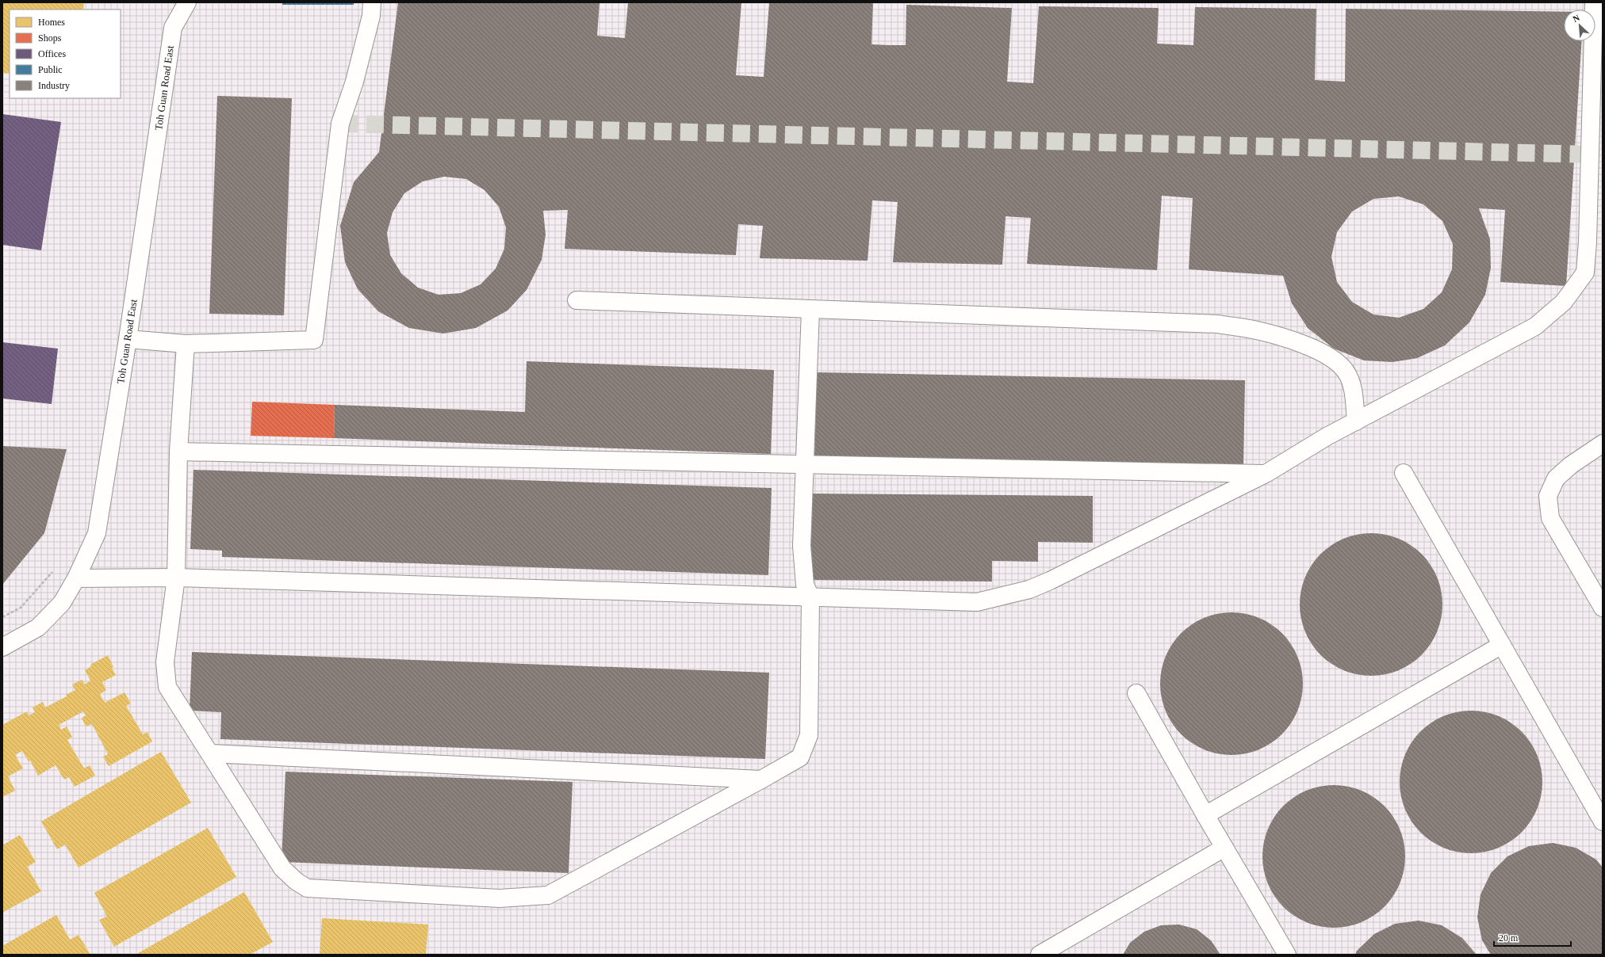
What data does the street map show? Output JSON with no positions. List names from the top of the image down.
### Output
{
  "streets": {
    "street": ["Toh Guan Road East"]
  },
  "legend": [
    "Homes",
    "Shops",
    "Offices",
    "Public",
    "Industry"
  ],
  "scale_bar": "20 m",
  "north": "top left"
}
